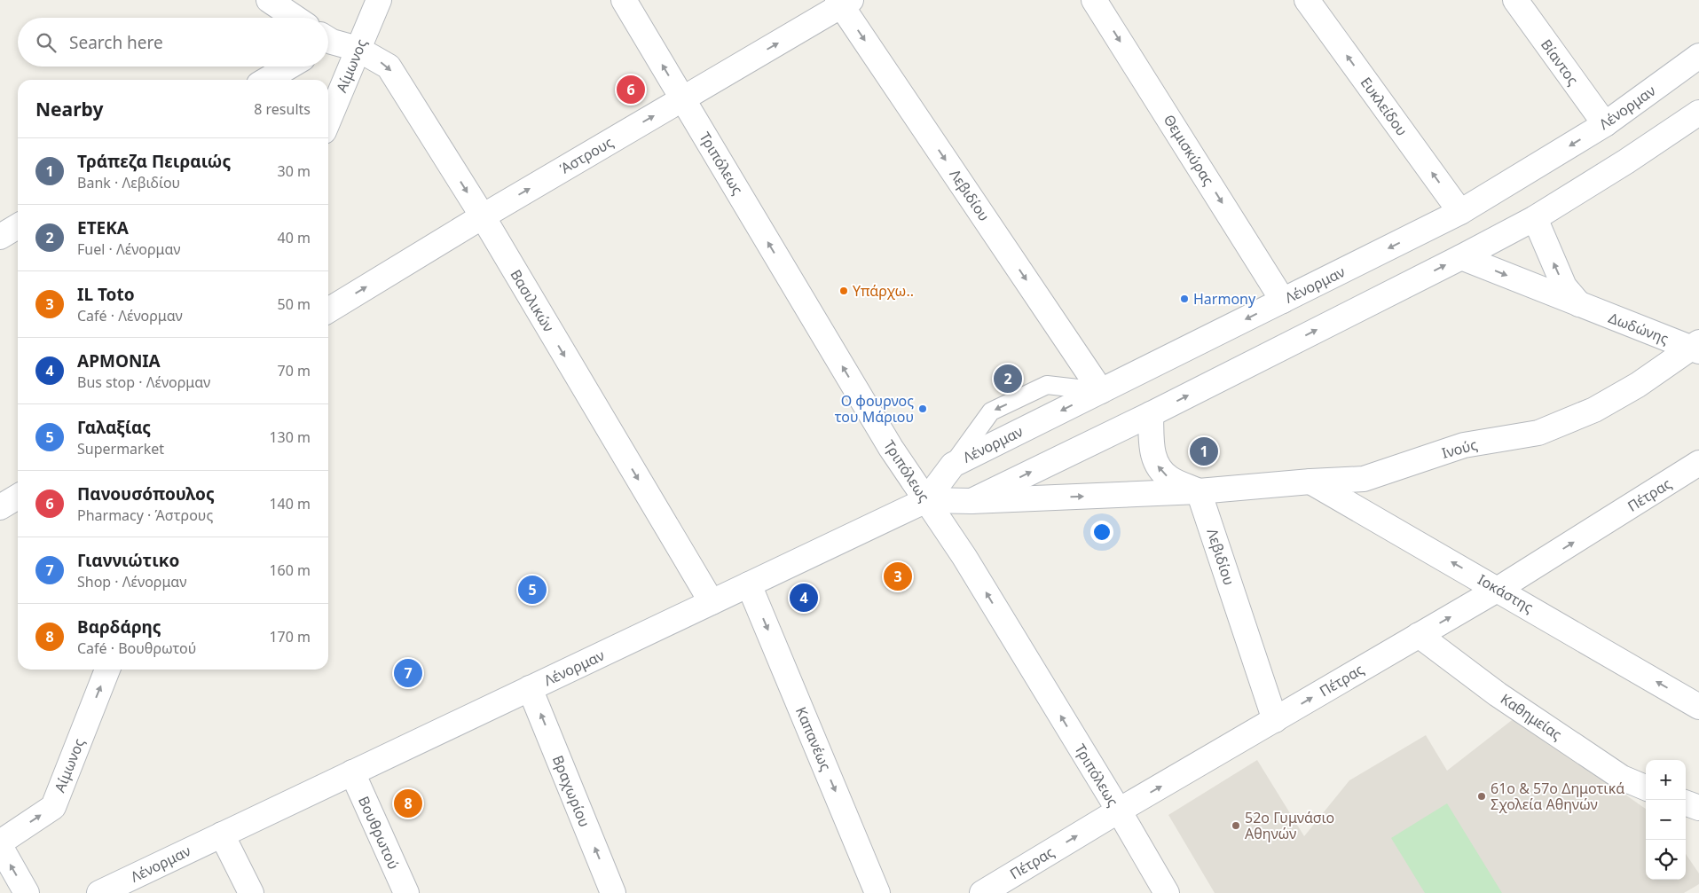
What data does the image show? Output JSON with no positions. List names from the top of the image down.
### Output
{
  "streets": {
    "street": [
      "Βίαντος",
      "Αίμωνος",
      "Ευκλείδου",
      "Λένορμαν",
      "Θεμισκύρας",
      "Άστρους",
      "Τριπόλεως",
      "Λεβιδίου",
      "Βασιλικών",
      "Δωδώνης",
      "Ινούς",
      "Πέτρας",
      "Ιοκάστης",
      "Καθημείας",
      "Καπανέως",
      "Βραχωρίου",
      "Βουθρωτού"
    ]
  },
  "crossings": [
    ["Βίαντος", "Λένορμαν"],
    ["Αίμωνος", "Βασιλικών"],
    ["Ευκλείδου", "Λένορμαν"],
    ["Λένορμαν", "Θεμισκύρας"],
    ["Λένορμαν", "Τριπόλεως"],
    ["Λένορμαν", "Λεβιδίου"],
    ["Λένορμαν", "Βασιλικών"],
    ["Λένορμαν", "Δωδώνης"],
    ["Λένορμαν", "Ινούς"],
    ["Λένορμαν", "Καπανέως"],
    ["Λένορμαν", "Βραχωρίου"],
    ["Λένορμαν", "Βουθρωτού"],
    ["Άστρους", "Τριπόλεως"],
    ["Άστρους", "Λεβιδίου"],
    ["Άστρους", "Βασιλικών"],
    ["Τριπόλεως", "Πέτρας"],
    ["Λεβιδίου", "Ινούς"],
    ["Λεβιδίου", "Πέτρας"],
    ["Δωδώνης", "Ινούς"],
    ["Ινούς", "Ιοκάστης"],
    ["Πέτρας", "Ιοκάστης"],
    ["Πέτρας", "Καθημείας"]
  ],
  "one_way": [
    "Αίμωνος",
    "Ευκλείδου",
    "Θεμισκύρας",
    "Άστρους",
    "Τριπόλεως",
    "Λεβιδίου",
    "Βασιλικών",
    "Πέτρας",
    "Ιοκάστης",
    "Καπανέως",
    "Βραχωρίου"
  ],
  "places": [
    "Υπάρχω..",
    "Harmony",
    "Ο φουρνος του Μάριου",
    "61ο & 57ο Δημοτικά Σχολεία Αθηνών",
    "52ο Γυμνάσιο Αθηνών"
  ],
  "page": {
    "search": "Search here",
    "pins": [
      "6",
      "2",
      "1",
      "3",
      "5",
      "4",
      "7",
      "8"
    ],
    "heading": ["Nearby", "8 results"],
    "list": [
      {
        "mark": "1",
        "name": "Τράπεζα Πειραιώς",
        "note": "Bank · Λεβιδίου",
        "value": "30 m"
      },
      {
        "mark": "2",
        "name": "ΕΤΕΚΑ",
        "note": "Fuel · Λένορμαν",
        "value": "40 m"
      },
      {
        "mark": "3",
        "name": "IL Toto",
        "note": "Café · Λένορμαν",
        "value": "50 m"
      },
      {
        "mark": "4",
        "name": "ΑΡΜΟΝΙΑ",
        "note": "Bus stop · Λένορμαν",
        "value": "70 m"
      },
      {
        "mark": "5",
        "name": "Γαλαξίας",
        "note": "Supermarket",
        "value": "130 m"
      },
      {
        "mark": "6",
        "name": "Πανουσόπουλος",
        "note": "Pharmacy · Άστρους",
        "value": "140 m"
      },
      {
        "mark": "7",
        "name": "Γιαννιώτικο",
        "note": "Shop · Λένορμαν",
        "value": "160 m"
      },
      {
        "mark": "8",
        "name": "Βαρδάρης",
        "note": "Café · Βουθρωτού",
        "value": "170 m"
      }
    ],
    "map_buttons": ["+", "−"]
  }
}
